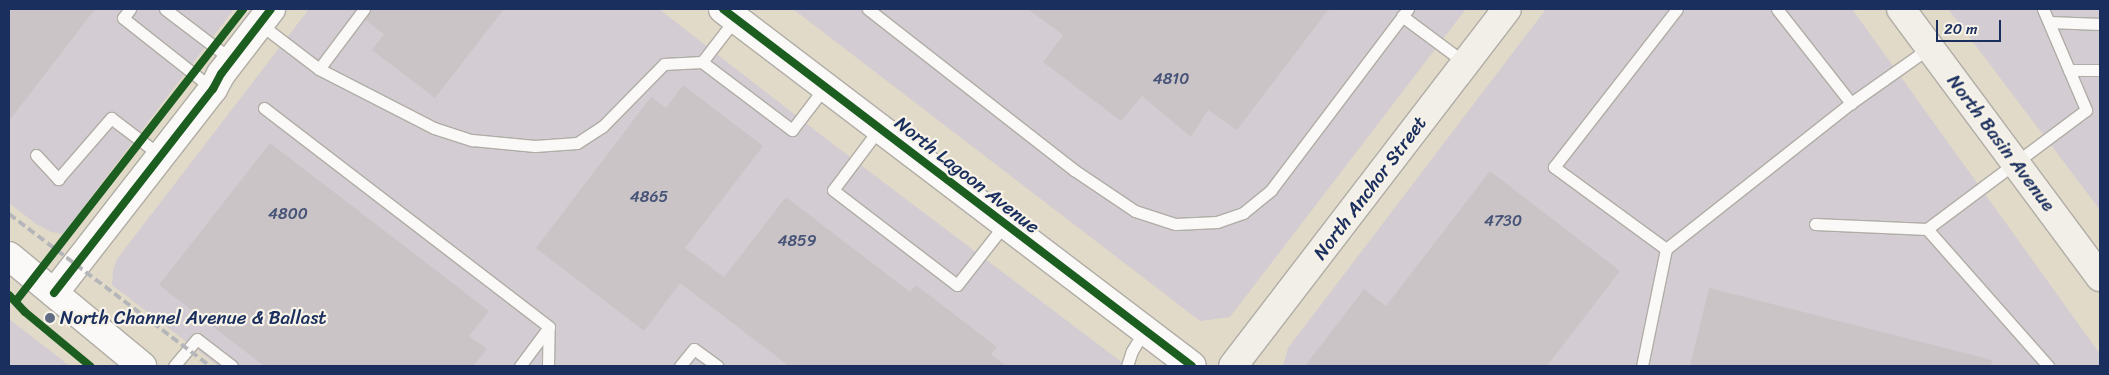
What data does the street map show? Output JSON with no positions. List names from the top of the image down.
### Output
{
  "streets": {
    "main road": ["North Basin Avenue", "North Anchor Street"],
    "street": ["North Lagoon Avenue"]
  },
  "places": ["North Channel Avenue & Ballast"],
  "house_numbers": [
    "4810",
    "4865",
    "4800",
    "4730",
    "4859"
  ],
  "scale_bar": "20 m"
}
